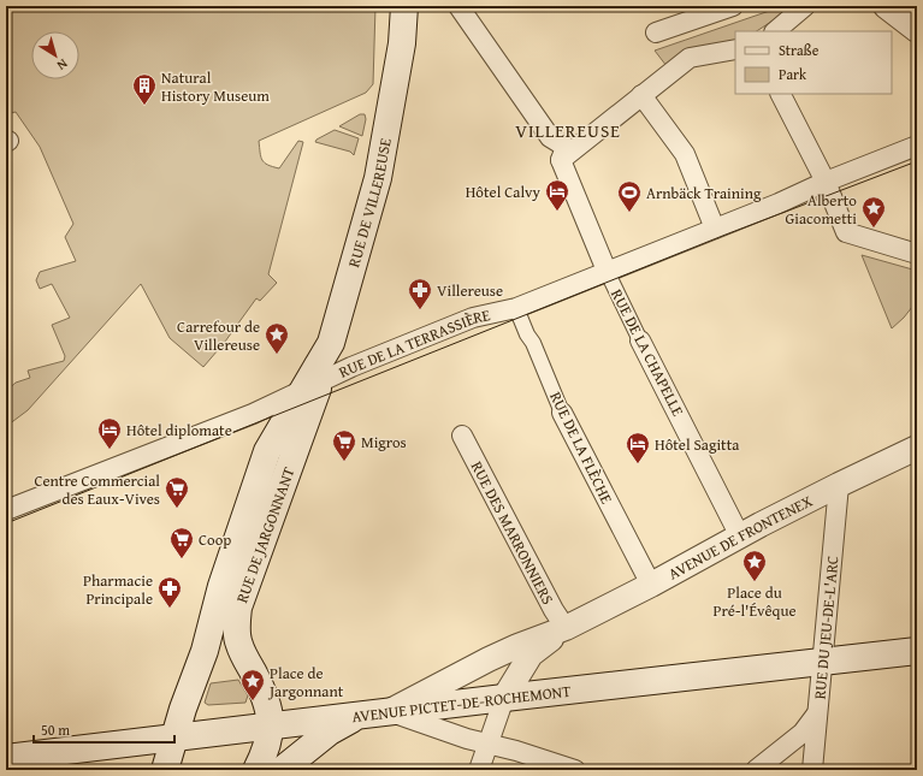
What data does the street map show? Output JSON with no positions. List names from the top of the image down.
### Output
{
  "streets": {
    "main road": ["RUE DE VILLEREUSE", "RUE DE JARGONNANT", "AVENUE PICTET-DE-ROCHEMONT"],
    "street": [
      "RUE DE LA TERRASSIÈRE",
      "RUE DE LA CHAPELLE",
      "RUE DE LA FLÈCHE",
      "RUE DES MARRONNIERS",
      "AVENUE DE FRONTENEX",
      "RUE DU JEU-DE-L'ARC"
    ]
  },
  "crossings": [
    ["RUE DE VILLEREUSE", "RUE DE LA TERRASSIÈRE"],
    ["RUE DE VILLEREUSE", "RUE DE JARGONNANT"],
    ["RUE DE LA TERRASSIÈRE", "RUE DE LA CHAPELLE"],
    ["RUE DE LA TERRASSIÈRE", "RUE DE LA FLÈCHE"],
    ["RUE DE LA TERRASSIÈRE", "RUE DE JARGONNANT"],
    ["RUE DE LA CHAPELLE", "AVENUE DE FRONTENEX"],
    ["RUE DE LA FLÈCHE", "AVENUE DE FRONTENEX"],
    ["RUE DES MARRONNIERS", "AVENUE DE FRONTENEX"],
    ["RUE DE JARGONNANT", "AVENUE PICTET-DE-ROCHEMONT"],
    ["AVENUE DE FRONTENEX", "RUE DU JEU-DE-L'ARC"],
    ["AVENUE DE FRONTENEX", "AVENUE PICTET-DE-ROCHEMONT"],
    ["RUE DU JEU-DE-L'ARC", "AVENUE PICTET-DE-ROCHEMONT"]
  ],
  "districts": ["VILLEREUSE"],
  "places": {
    "building": ["Natural History Museum"],
    "hotel": ["Hôtel Calvy", "Hôtel diplomate", "Hôtel Sagitta"],
    "sports": ["Arnbäck Training"],
    "place": [
      "Alberto Giacometti",
      "Carrefour de Villereuse",
      "Place du Pré-l'Évêque",
      "Place de Jargonnant"
    ],
    "pharmacy": ["Villereuse", "Pharmacie Principale"],
    "supermarket": ["Migros", "Centre Commercial des Eaux-Vives", "Coop"]
  },
  "legend": ["Straße", "Park"],
  "scale_bar": "50 m",
  "north": "bottom right"
}
